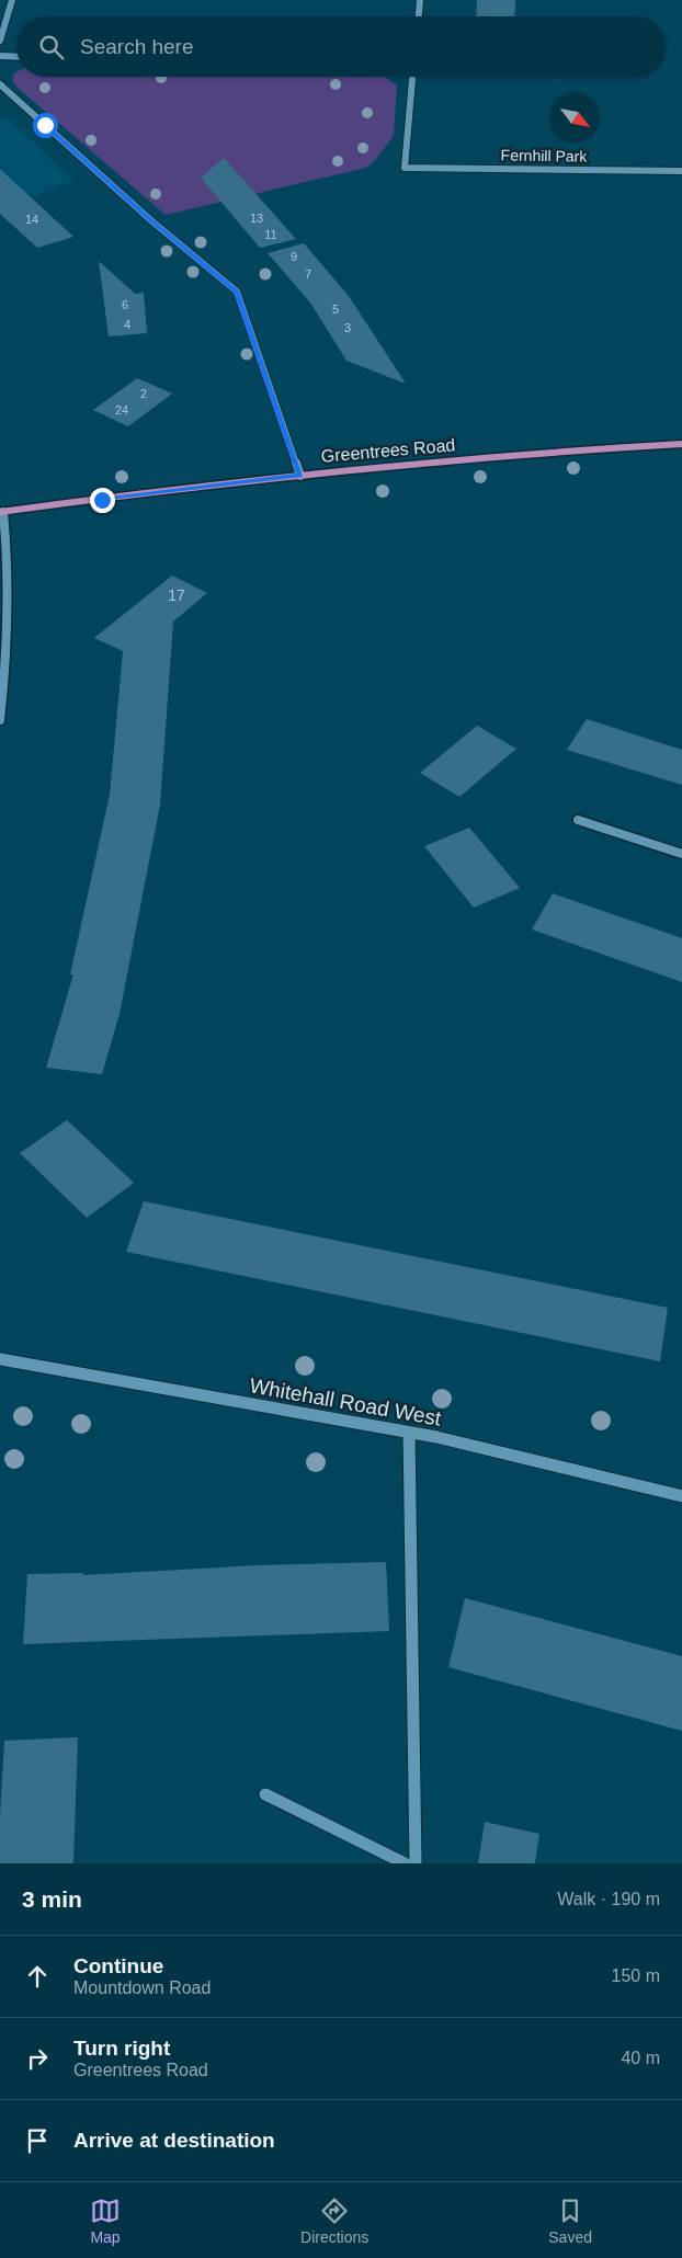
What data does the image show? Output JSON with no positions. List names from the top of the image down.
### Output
{
  "streets": {
    "main road": ["Greentrees Road"],
    "street": ["Fernhill Park", "Whitehall Road West"]
  },
  "house_numbers": [
    "13",
    "14",
    "11",
    "9",
    "7",
    "6",
    "5",
    "4",
    "3",
    "2",
    "24",
    "17"
  ],
  "north": "bottom right",
  "page": {
    "search": "Search here",
    "heading": ["3 min", "Walk · 190 m"],
    "list": [
      ["Continue", "Mountdown Road", "150 m"],
      ["Turn right", "Greentrees Road", "40 m"],
      "Arrive at destination"
    ],
    "nav": ["Map", "Directions", "Saved"]
  }
}
